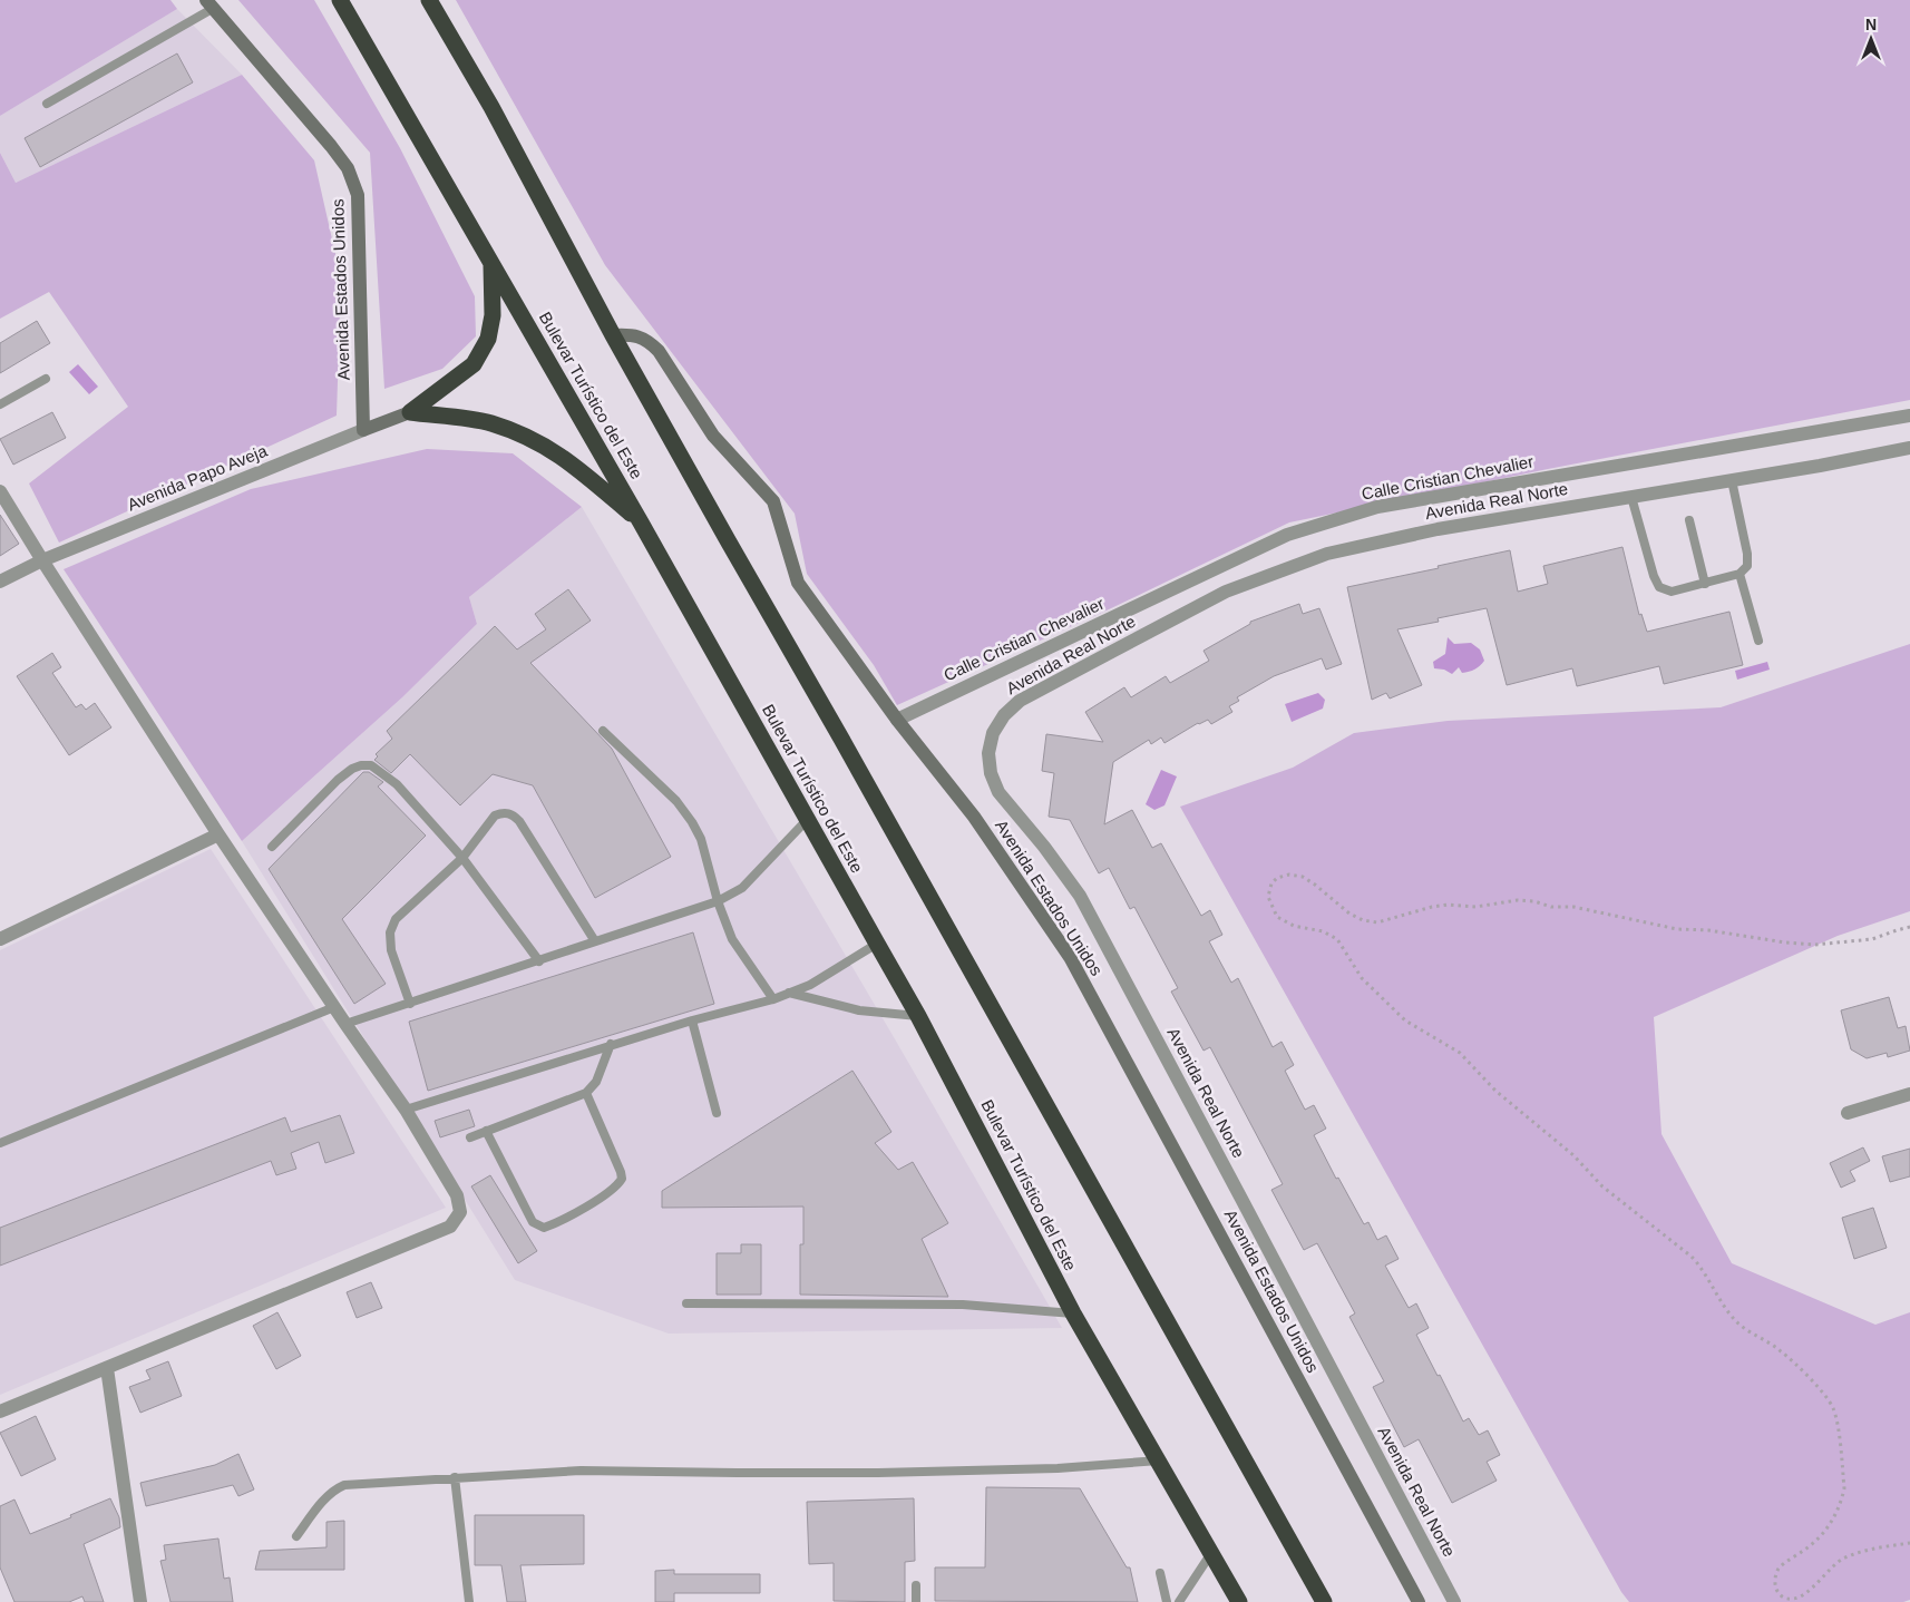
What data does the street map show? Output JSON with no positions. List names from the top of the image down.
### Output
{
  "streets": {
    "highway": ["Bulevar Turístico del Este"],
    "street": [
      "Avenida Estados Unidos",
      "Avenida Papo Aveja",
      "Calle Cristian Chevalier",
      "Avenida Real Norte"
    ]
  },
  "crossings": [
    ["Avenida Estados Unidos", "Avenida Papo Aveja"],
    ["Avenida Estados Unidos", "Calle Cristian Chevalier"]
  ],
  "north": "top"
}
